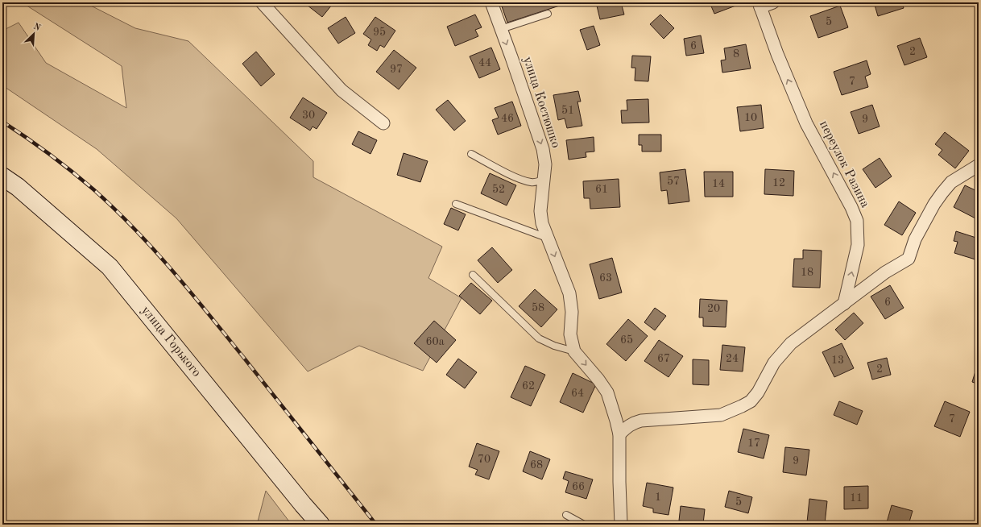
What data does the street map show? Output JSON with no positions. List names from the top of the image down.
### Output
{
  "streets": {
    "main road": ["улица Горького"],
    "street": ["улица Костюшко", "переулок Разина"]
  },
  "one_way": ["улица Костюшко", "переулок Разина"],
  "house_numbers": [
    "5",
    "95",
    "6",
    "2",
    "8",
    "44",
    "97",
    "7",
    "51",
    "30",
    "10",
    "46",
    "9",
    "57",
    "12",
    "14",
    "52",
    "61",
    "18",
    "63",
    "6",
    "58",
    "20",
    "65",
    "60а",
    "67",
    "24",
    "13",
    "2",
    "62",
    "64",
    "7",
    "17",
    "70",
    "9",
    "68",
    "66",
    "1",
    "11",
    "5"
  ],
  "north": "top right"
}
